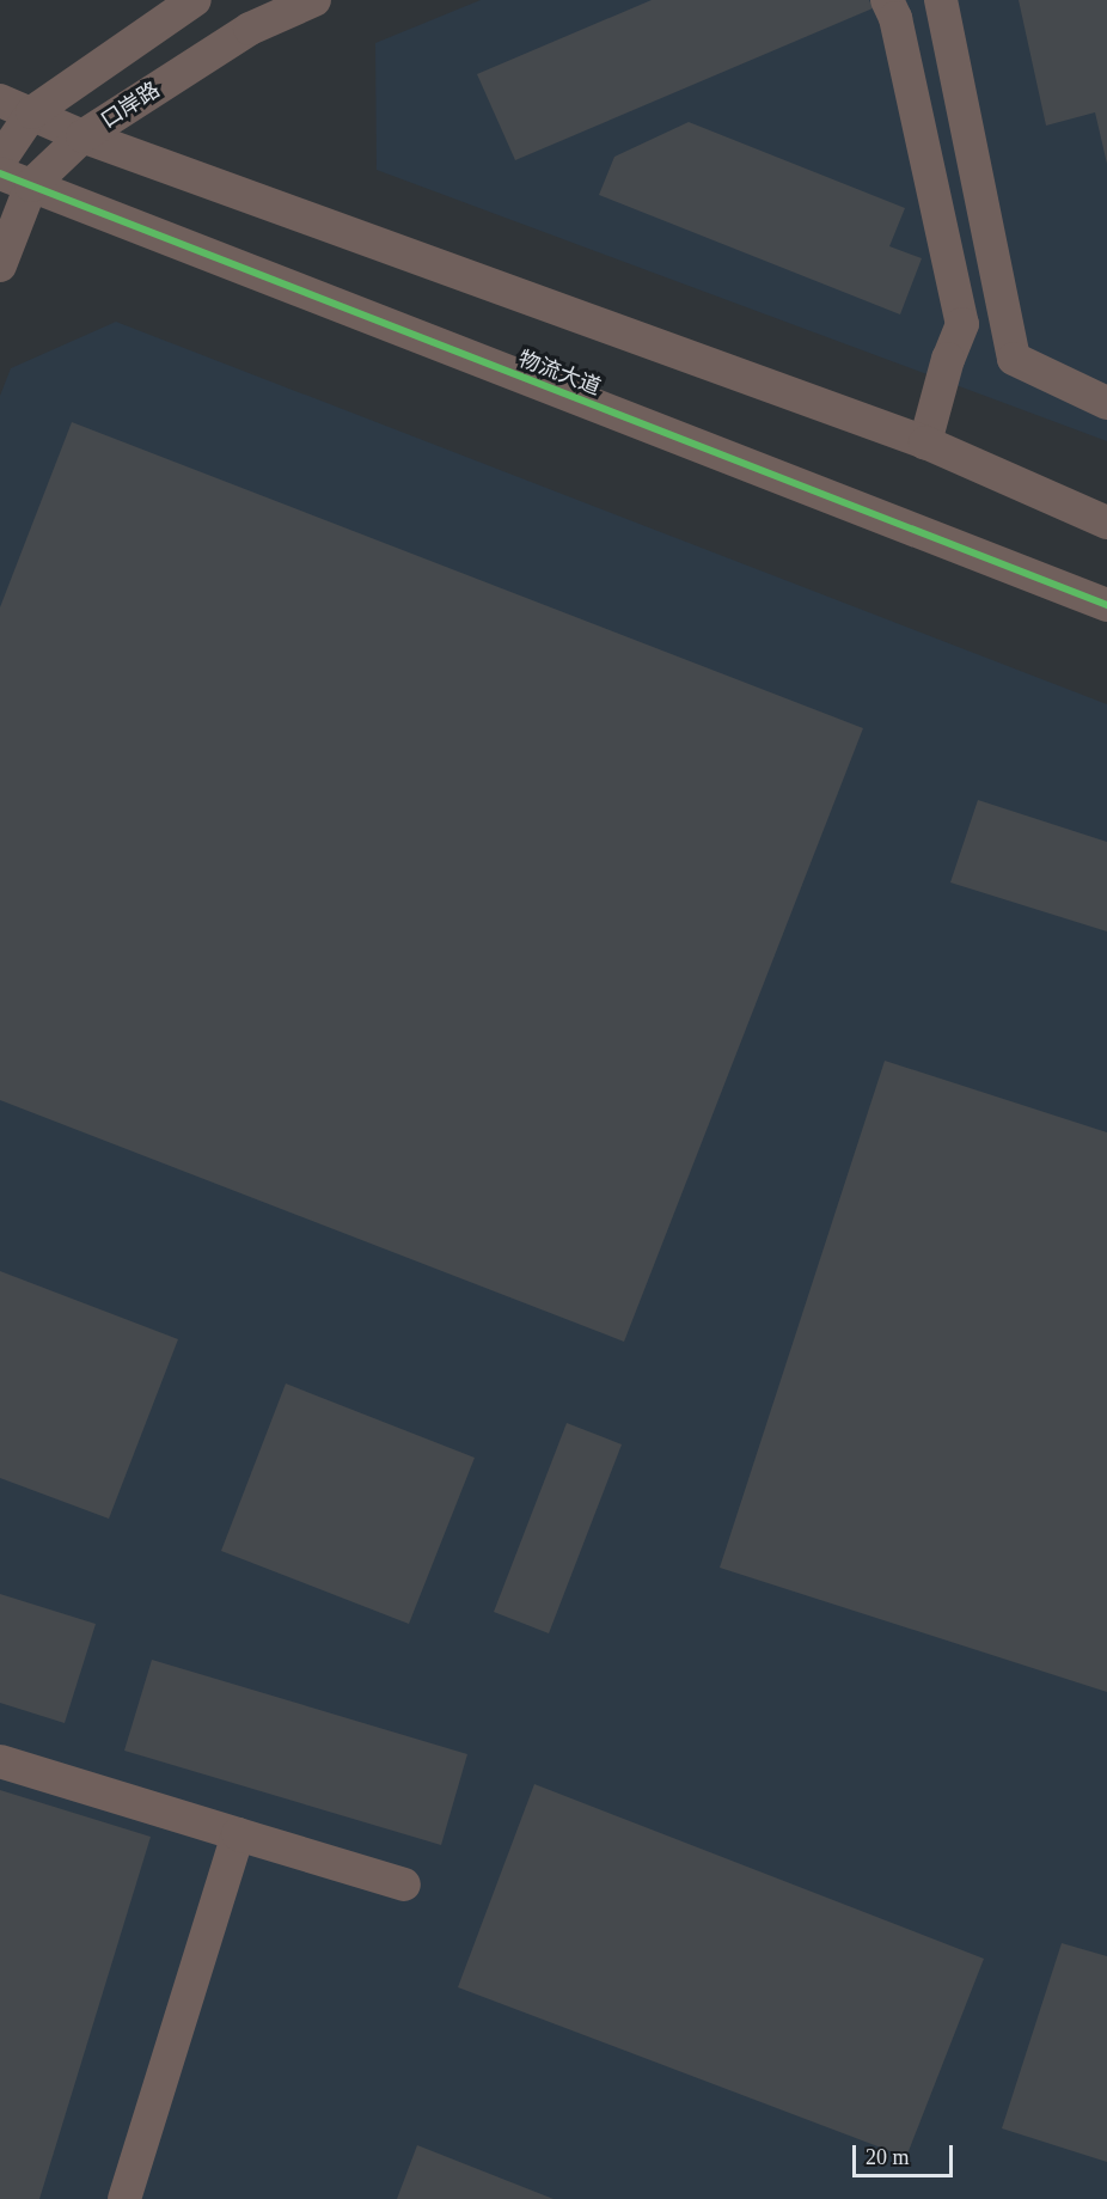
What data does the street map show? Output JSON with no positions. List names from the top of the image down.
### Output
{
  "streets": {
    "street": ["口岸路", "物流大道"]
  },
  "crossings": [
    ["口岸路", "物流大道"]
  ],
  "scale_bar": "20 m"
}
